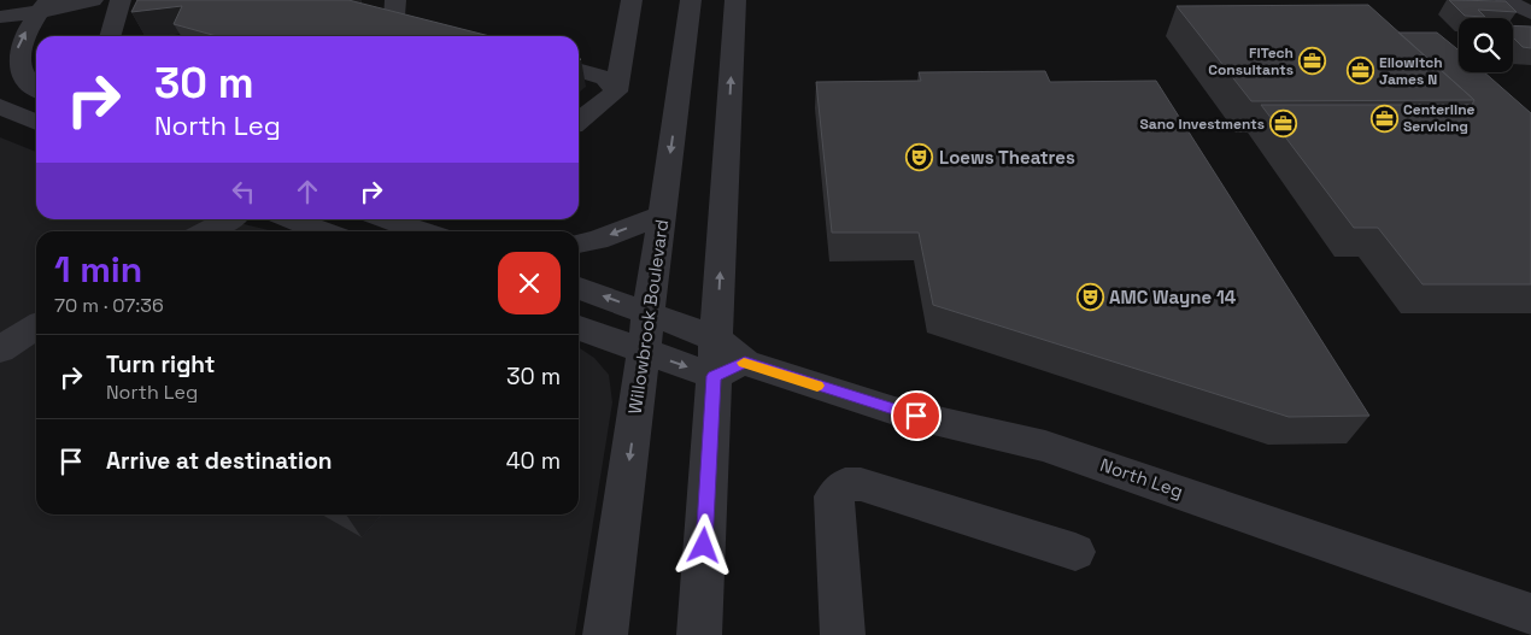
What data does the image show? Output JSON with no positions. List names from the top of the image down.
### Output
{
  "streets": {
    "street": ["Willowbrook Boulevard", "North Leg"]
  },
  "crossings": [
    ["Willowbrook Boulevard", "North Leg"]
  ],
  "places": {
    "office": [
      "FiTech Consultants",
      "Ellowitch James N",
      "Centerline Servicing",
      "Sano Investments"
    ],
    "theatre": ["Loews Theatres", "AMC Wayne 14"]
  },
  "page": {
    "turn": ["30 m", "North Leg"],
    "heading": ["1 min", "70 m · 07:36"],
    "list": [
      {
        "name": "Turn right",
        "note": "North Leg",
        "value": "30 m"
      },
      {
        "name": "Arrive at destination",
        "value": "40 m"
      }
    ]
  }
}
